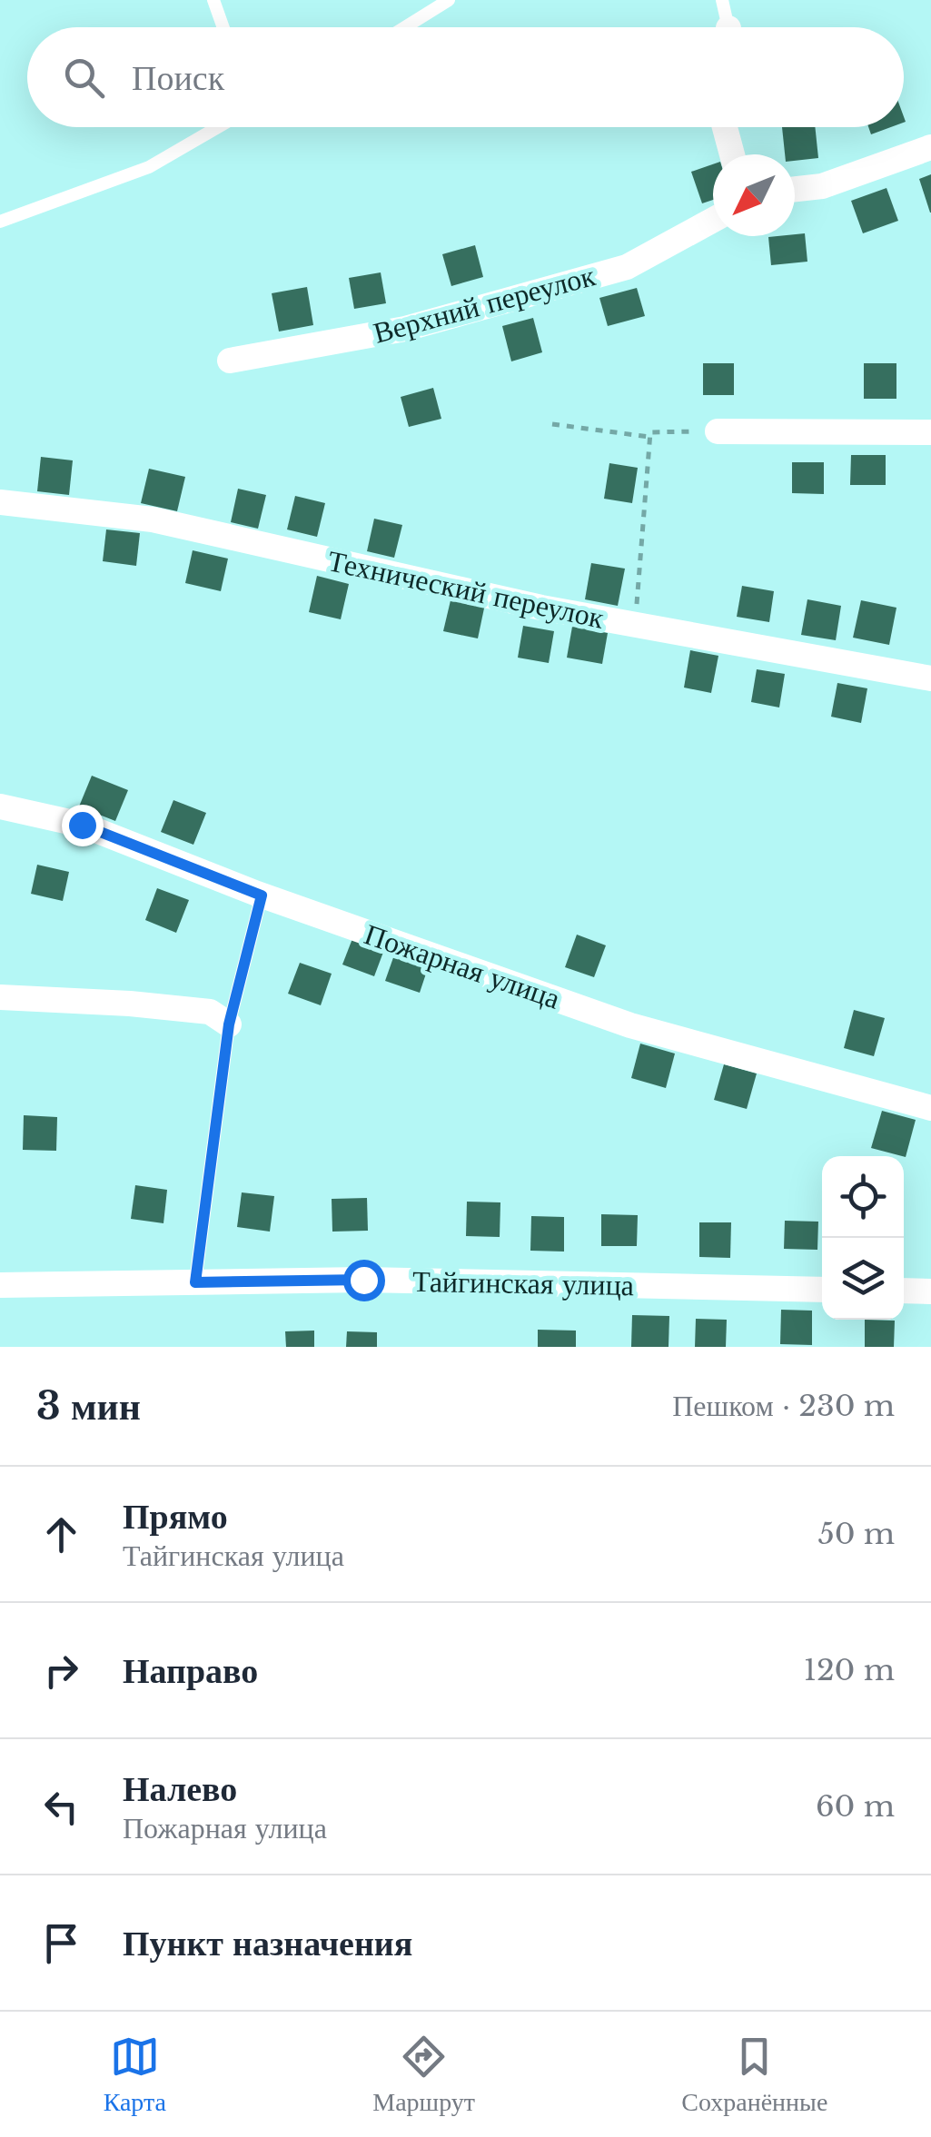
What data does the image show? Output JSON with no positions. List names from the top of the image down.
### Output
{
  "streets": {
    "street": [
      "Верхний переулок",
      "Технический переулок",
      "Пожарная улица",
      "Тайгинская улица"
    ]
  },
  "north": "bottom left",
  "page": {
    "search": "Поиск",
    "heading": ["3 мин", "Пешком · 230 m"],
    "list": [
      ["Прямо", "Тайгинская улица", "50 m"],
      ["Направо", "120 m"],
      ["Налево", "Пожарная улица", "60 m"],
      "Пункт назначения"
    ],
    "nav": ["Карта", "Маршрут", "Сохранённые"]
  }
}
